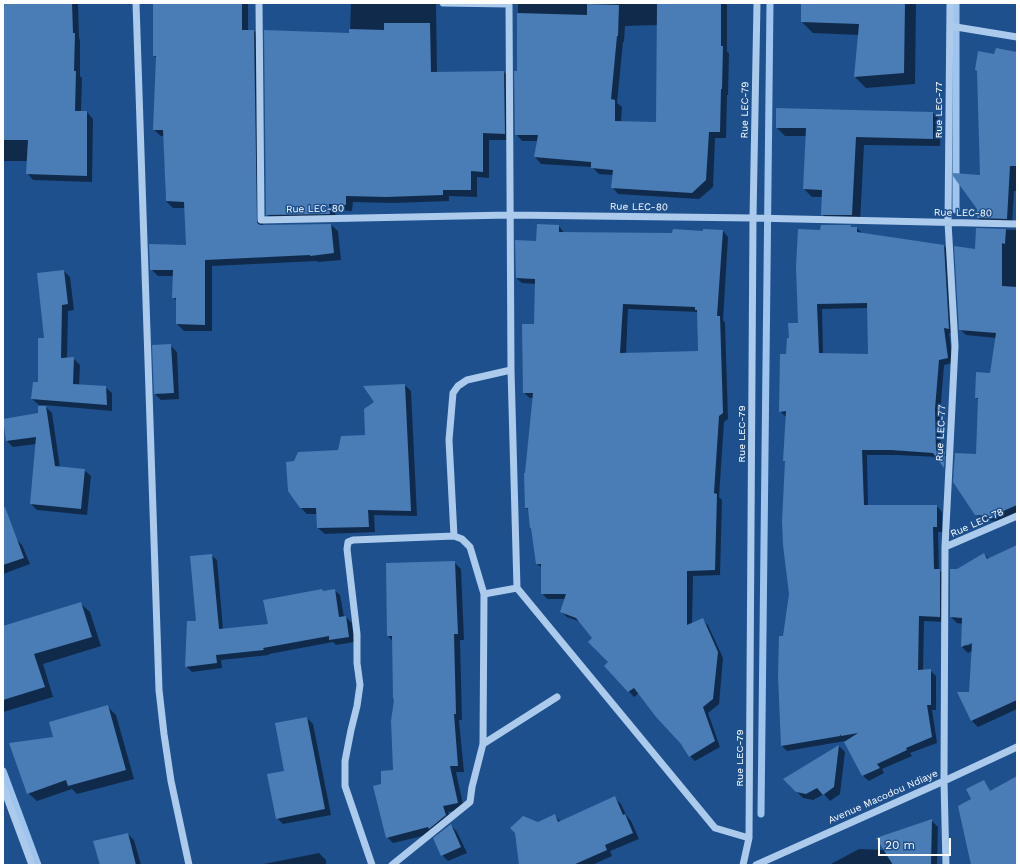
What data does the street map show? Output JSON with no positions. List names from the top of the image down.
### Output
{
  "streets": {
    "street": [
      "Rue LEC-79",
      "Rue LEC-77",
      "Rue LEC-80",
      "Rue LEC-78",
      "Avenue Macodou Ndiaye"
    ]
  },
  "crossings": [
    ["Rue LEC-79", "Rue LEC-80"],
    ["Rue LEC-77", "Rue LEC-80"],
    ["Rue LEC-77", "Rue LEC-78"],
    ["Rue LEC-77", "Avenue Macodou Ndiaye"]
  ],
  "scale_bar": "20 m"
}
